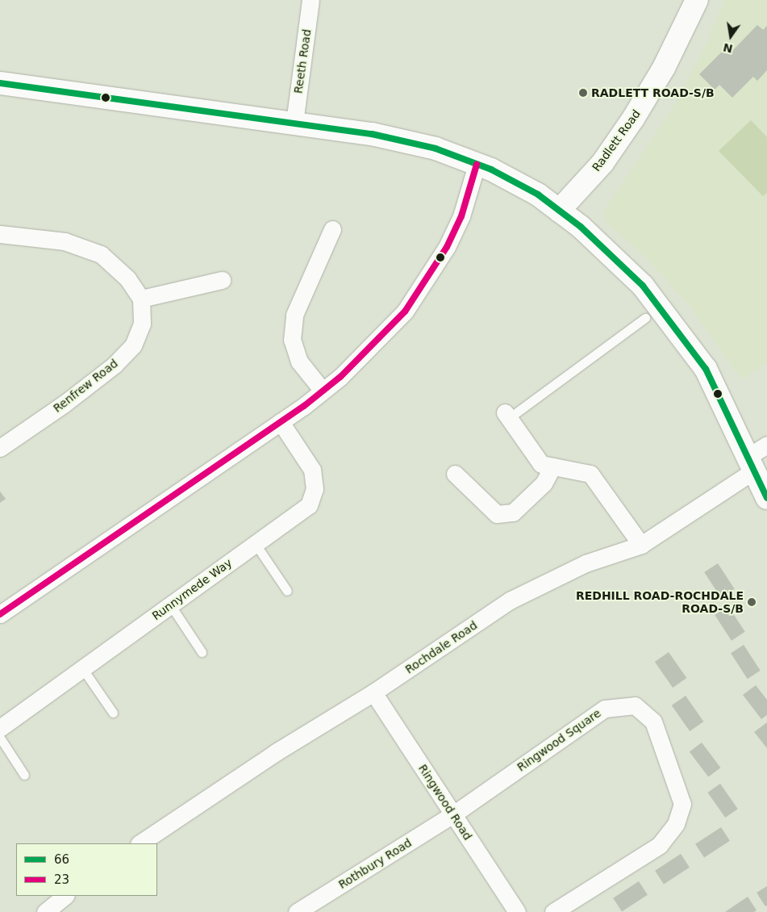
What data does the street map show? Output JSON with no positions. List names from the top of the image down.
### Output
{
  "streets": {
    "street": [
      "Reeth Road",
      "Radlett Road",
      "Renfrew Road",
      "Runnymede Way",
      "Rochdale Road",
      "Ringwood Square",
      "Ringwood Road",
      "Rothbury Road"
    ]
  },
  "crossings": [
    ["Rochdale Road", "Ringwood Road"],
    ["Ringwood Square", "Ringwood Road"],
    ["Ringwood Square", "Rothbury Road"],
    ["Ringwood Road", "Rothbury Road"]
  ],
  "places": ["RADLETT ROAD-S/B", "REDHILL ROAD-ROCHDALE ROAD-S/B"],
  "lines": ["transit line 66", "transit line 23"],
  "legend": ["66", "23"],
  "north": "bottom"
}
